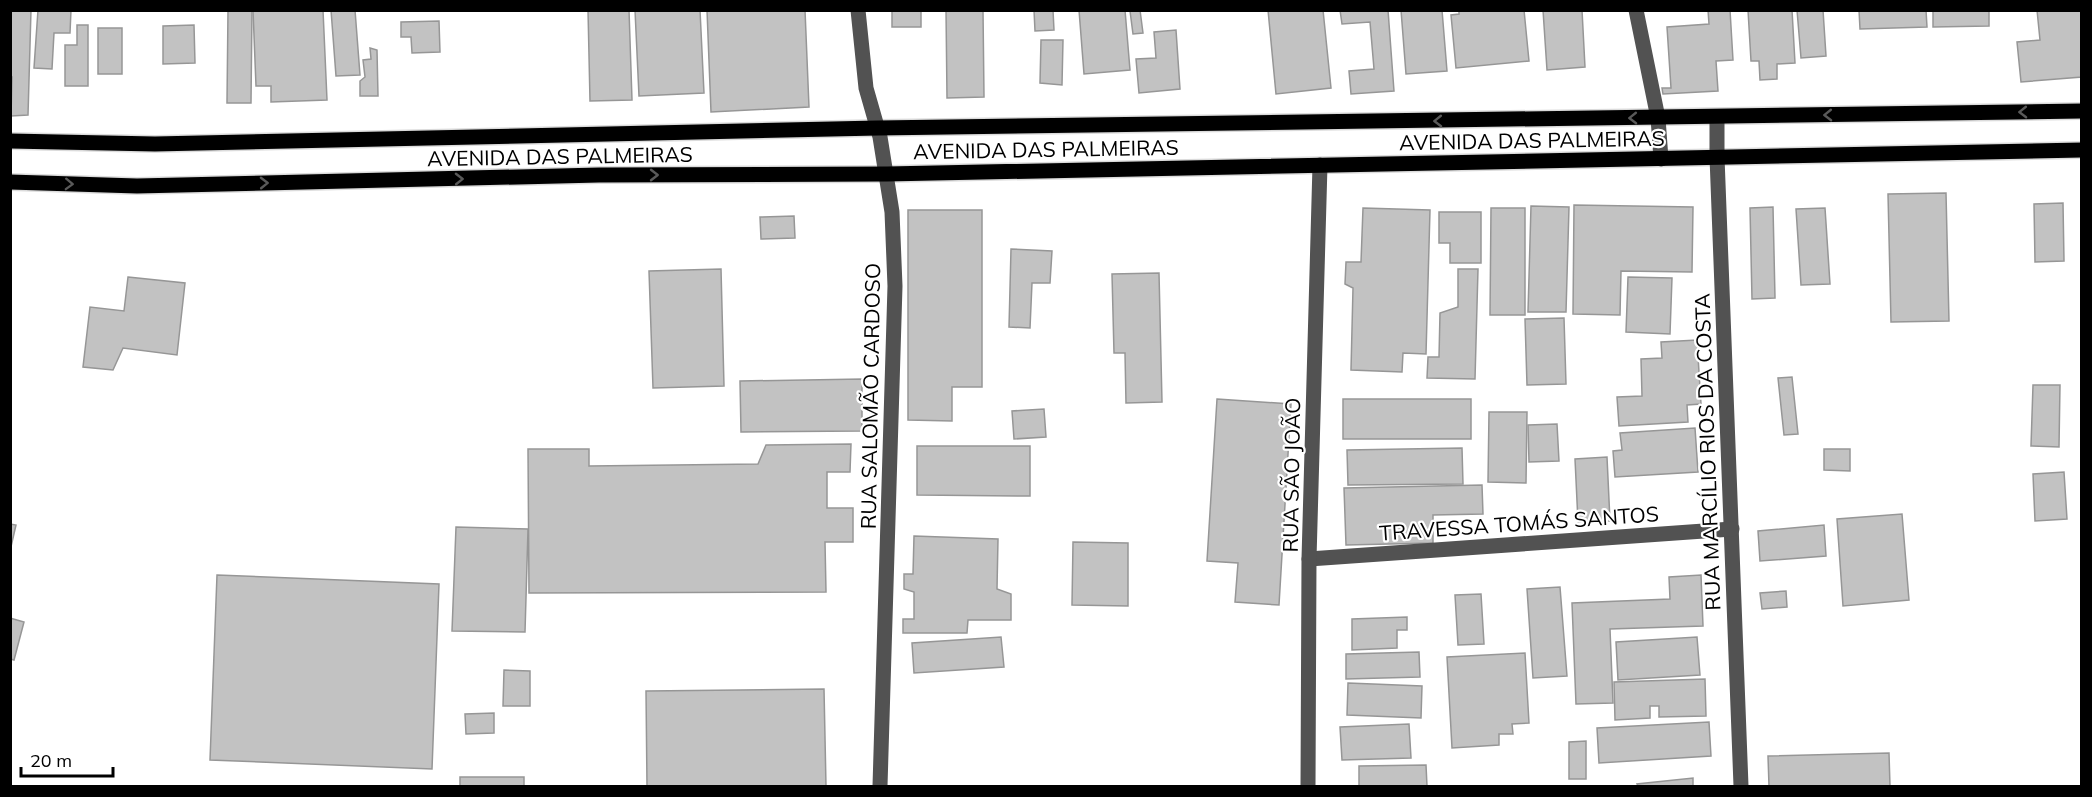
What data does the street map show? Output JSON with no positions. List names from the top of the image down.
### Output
{
  "streets": {
    "main road": ["AVENIDA DAS PALMEIRAS"],
    "street": [
      "RUA SALOMÃO CARDOSO",
      "RUA MARCÍLIO RIOS DA COSTA",
      "RUA SÃO JOÃO",
      "TRAVESSA TOMÁS SANTOS"
    ]
  },
  "crossings": [
    ["AVENIDA DAS PALMEIRAS", "RUA SALOMÃO CARDOSO"],
    ["AVENIDA DAS PALMEIRAS", "RUA MARCÍLIO RIOS DA COSTA"],
    ["AVENIDA DAS PALMEIRAS", "RUA SÃO JOÃO"],
    ["RUA MARCÍLIO RIOS DA COSTA", "TRAVESSA TOMÁS SANTOS"],
    ["RUA SÃO JOÃO", "TRAVESSA TOMÁS SANTOS"]
  ],
  "scale_bar": "20 m"
}
